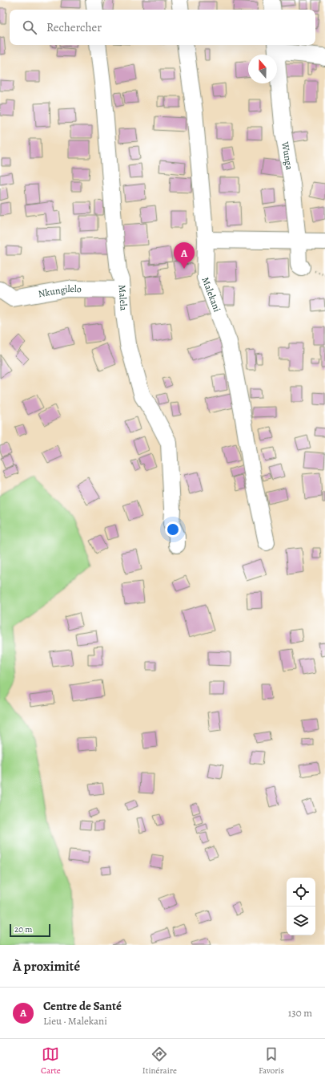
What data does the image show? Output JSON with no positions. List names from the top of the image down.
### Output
{
  "streets": {
    "street": [
      "Wunga",
      "Nkungilelo",
      "Malekani",
      "Malela"
    ]
  },
  "crossings": [
    ["Nkungilelo", "Malela"]
  ],
  "scale_bar": "20 m",
  "north": "top",
  "page": {
    "search": "Rechercher",
    "pins": "A",
    "scale": "20 m",
    "heading": "À proximité",
    "list": [
      {
        "mark": "A",
        "name": "Centre de Santé",
        "note": "Lieu · Malekani",
        "value": "130 m"
      }
    ],
    "nav": ["Carte", "Itinéraire", "Favoris"]
  }
}
